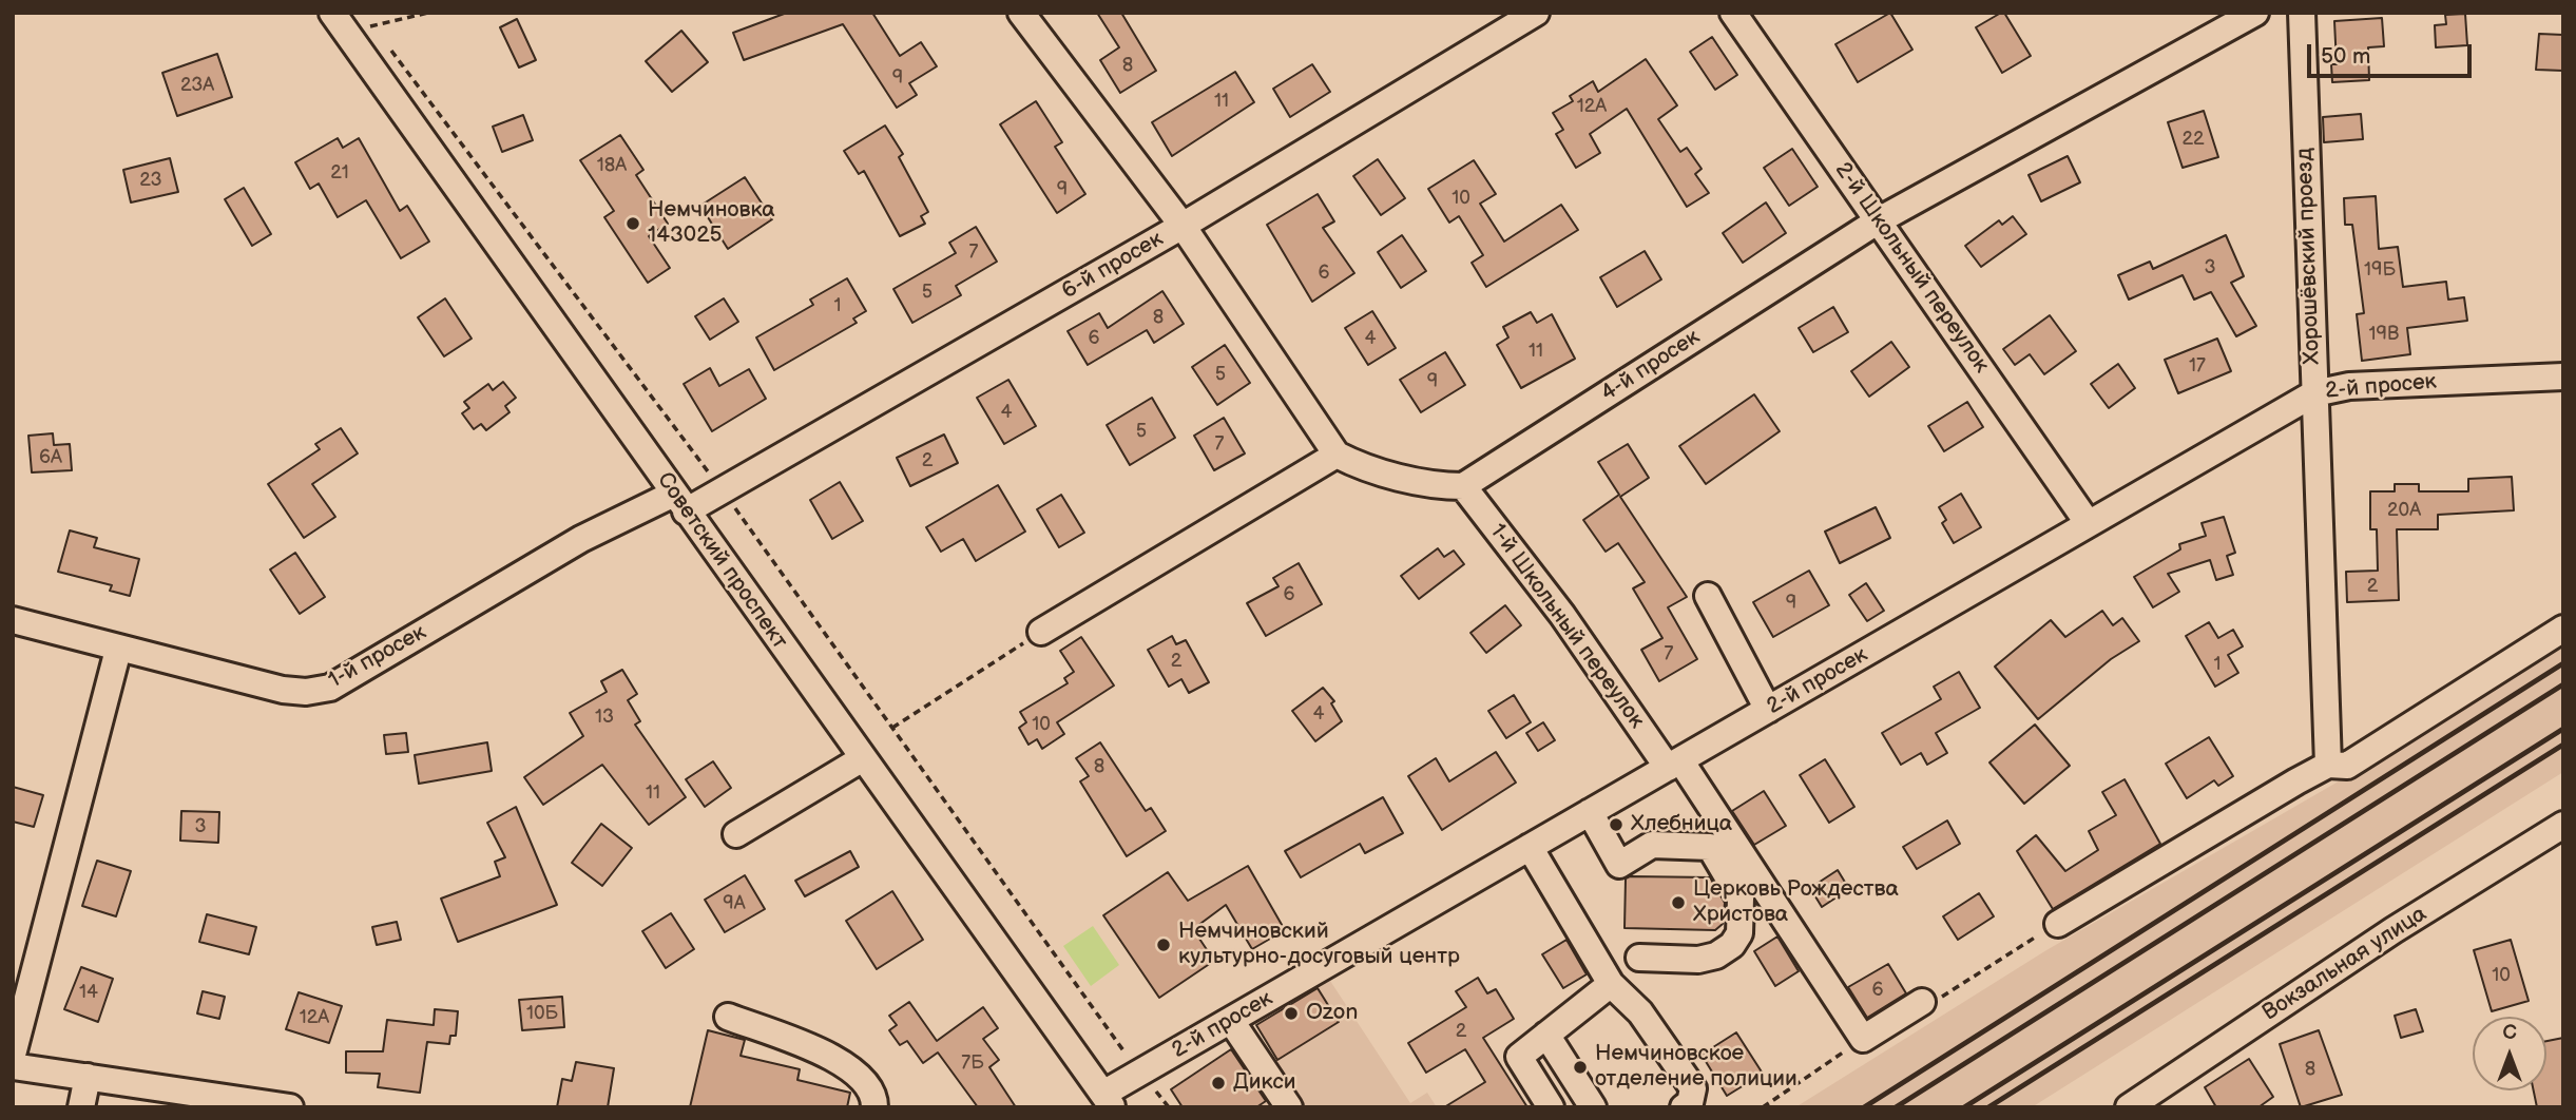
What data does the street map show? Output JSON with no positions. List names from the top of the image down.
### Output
{
  "streets": {
    "street": [
      "Хорошёвский проезд",
      "6-й просек",
      "2-й Школьный переулок",
      "4-й просек",
      "2-й просек",
      "Советский проспект",
      "1-й Школьный переулок",
      "1-й просек",
      "Вокзальная улица"
    ]
  },
  "crossings": [
    ["Хорошёвский проезд", "2-й просек"],
    ["6-й просек", "Советский проспект"],
    ["6-й просек", "1-й просек"],
    ["2-й Школьный переулок", "4-й просек"],
    ["2-й Школьный переулок", "2-й просек"],
    ["4-й просек", "1-й Школьный переулок"],
    ["2-й просек", "Советский проспект"],
    ["2-й просек", "1-й Школьный переулок"],
    ["Советский проспект", "1-й просек"]
  ],
  "places": [
    "Немчиновка 143025",
    "Хлебница",
    "Церковь Рождества Христова",
    "Немчиновский культурно-досуговый центр",
    "Ozon",
    "Немчиновское отделение полиции",
    "Дикси"
  ],
  "house_numbers": [
    "8",
    "9",
    "23А",
    "11",
    "12А",
    "22",
    "18А",
    "21",
    "23",
    "9",
    "10",
    "7",
    "3",
    "19Б",
    "6",
    "5",
    "1",
    "8",
    "19В",
    "6",
    "4",
    "11",
    "17",
    "5",
    "9",
    "4",
    "5",
    "7",
    "6А",
    "2",
    "20А",
    "2",
    "6",
    "9",
    "7",
    "2",
    "1",
    "4",
    "13",
    "10",
    "8",
    "11",
    "3",
    "9А",
    "10",
    "6",
    "14",
    "10Б",
    "12А",
    "2",
    "7Б",
    "8"
  ],
  "scale_bar": "50 m",
  "north": "top"
}
